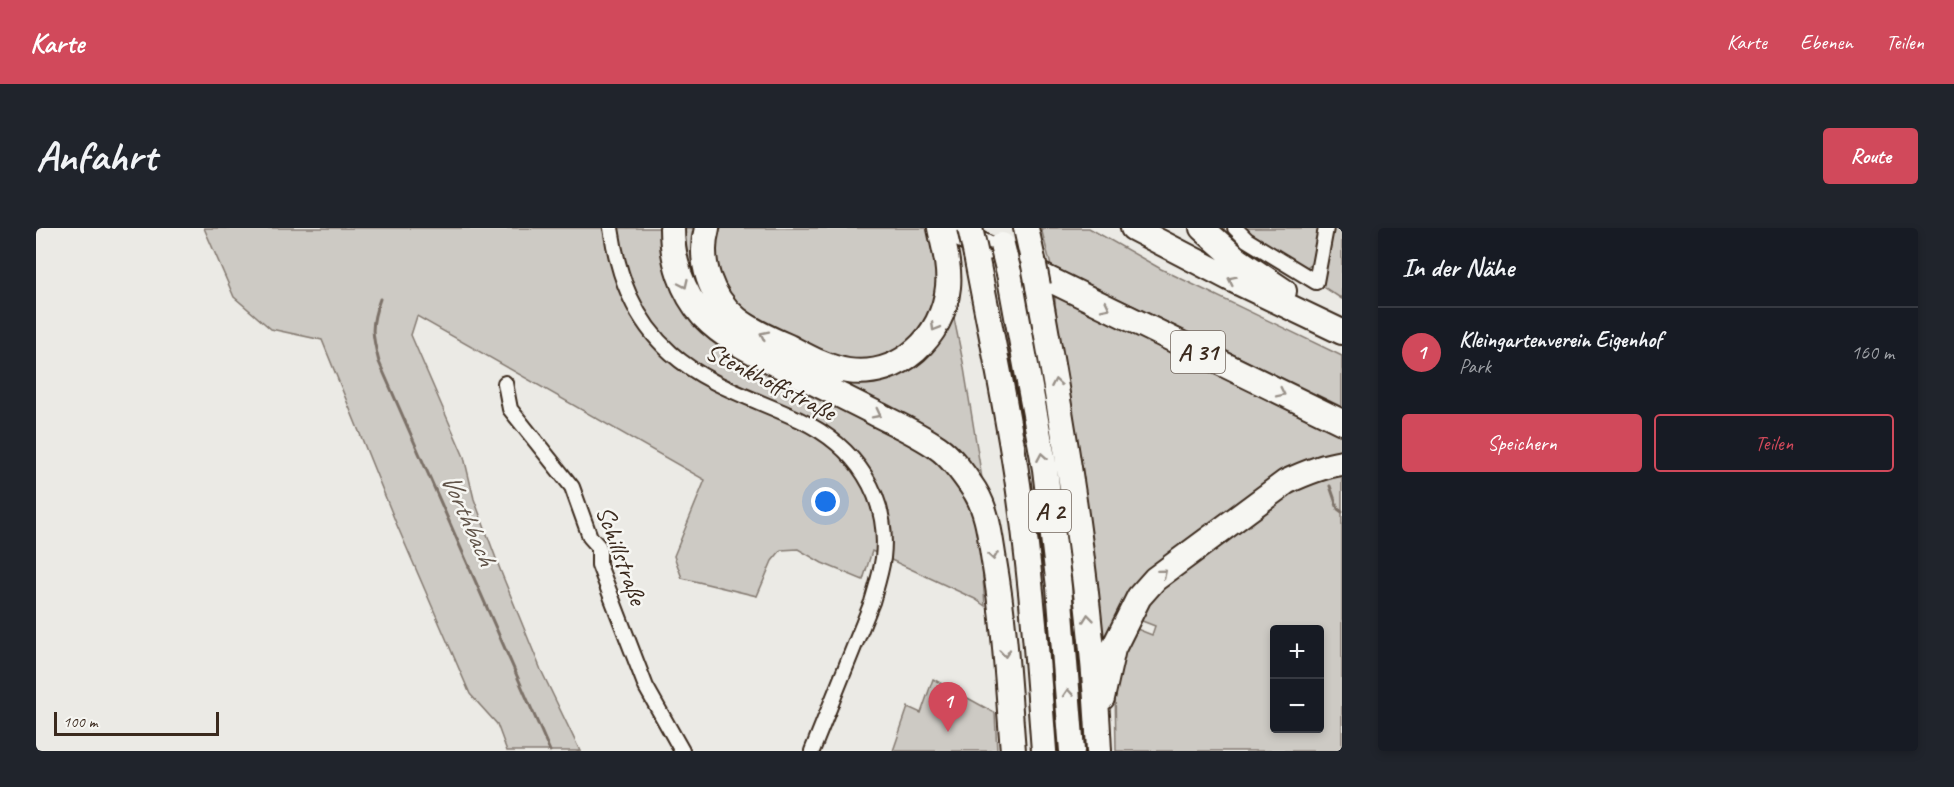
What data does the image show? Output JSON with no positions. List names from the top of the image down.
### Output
{
  "streets": {
    "highway": ["A 31", "A 2"],
    "street": ["Stenkhoffstraße", "Schillstraße"]
  },
  "water": ["Vorthbach"],
  "scale_bar": "100 m",
  "page": {
    "header": "Karte",
    "nav": ["Karte", "Ebenen", "Teilen"],
    "buttons": [
      "Route",
      ["Speichern", "Teilen"]
    ],
    "title": "Anfahrt",
    "heading": "In der Nähe",
    "list": [
      {
        "mark": "1",
        "name": "Kleingartenverein Eigenhof",
        "note": "Park",
        "value": "160 m"
      }
    ],
    "map_buttons": ["+", "−"],
    "pins": "1",
    "scale": "100 m"
  }
}
